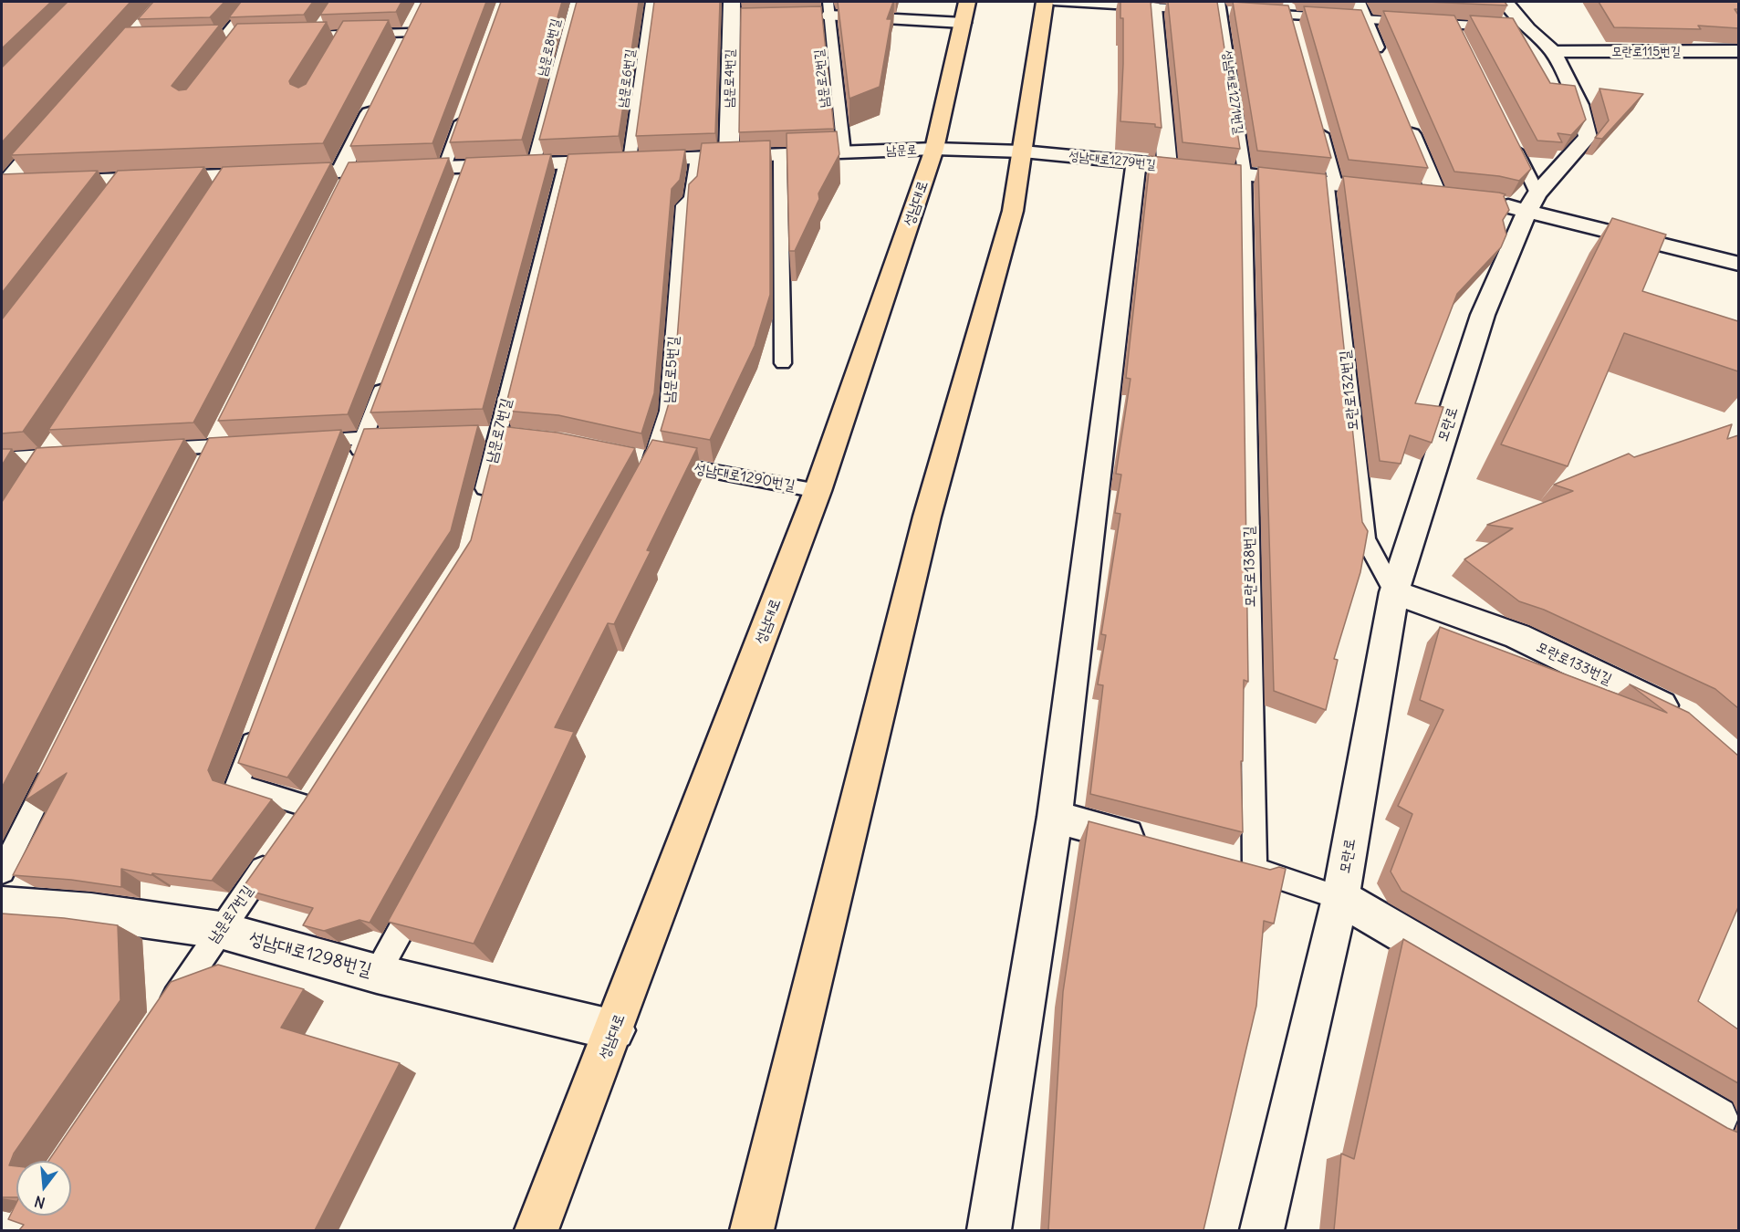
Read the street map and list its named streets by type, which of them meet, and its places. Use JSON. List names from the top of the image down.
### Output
{
  "streets": {
    "main road": ["성남대로"],
    "street": [
      "모란로115번길",
      "남문로4번길",
      "남문로",
      "성남대로1279번길",
      "모란로",
      "모란로133번길",
      "성남대로1298번길"
    ],
    "lane": [
      "남문로8번길",
      "남문로6번길",
      "남문로2번길",
      "성남대로1271번길",
      "남문로5번길",
      "모란로132번길",
      "남문로7번길",
      "성남대로1290번길",
      "모란로138번길"
    ]
  },
  "crossings": [
    ["남문로8번길", "남문로"],
    ["모란로115번길", "모란로"],
    ["남문로6번길", "남문로"],
    ["남문로4번길", "남문로"],
    ["남문로2번길", "남문로"],
    ["성남대로1271번길", "성남대로1279번길"],
    ["성남대로1271번길", "모란로138번길"],
    ["남문로", "성남대로1279번길"],
    ["남문로", "성남대로"],
    ["남문로", "남문로5번길"],
    ["남문로", "남문로7번길"],
    ["성남대로1279번길", "모란로132번길"],
    ["성남대로1279번길", "모란로138번길"],
    ["성남대로", "성남대로1290번길"],
    ["성남대로", "성남대로1298번길"],
    ["남문로5번길", "성남대로1290번길"],
    ["모란로132번길", "모란로"],
    ["모란로132번길", "모란로133번길"],
    ["모란로", "모란로138번길"],
    ["모란로", "모란로133번길"],
    ["남문로7번길", "성남대로1298번길"]
  ],
  "north": "bottom"
}
